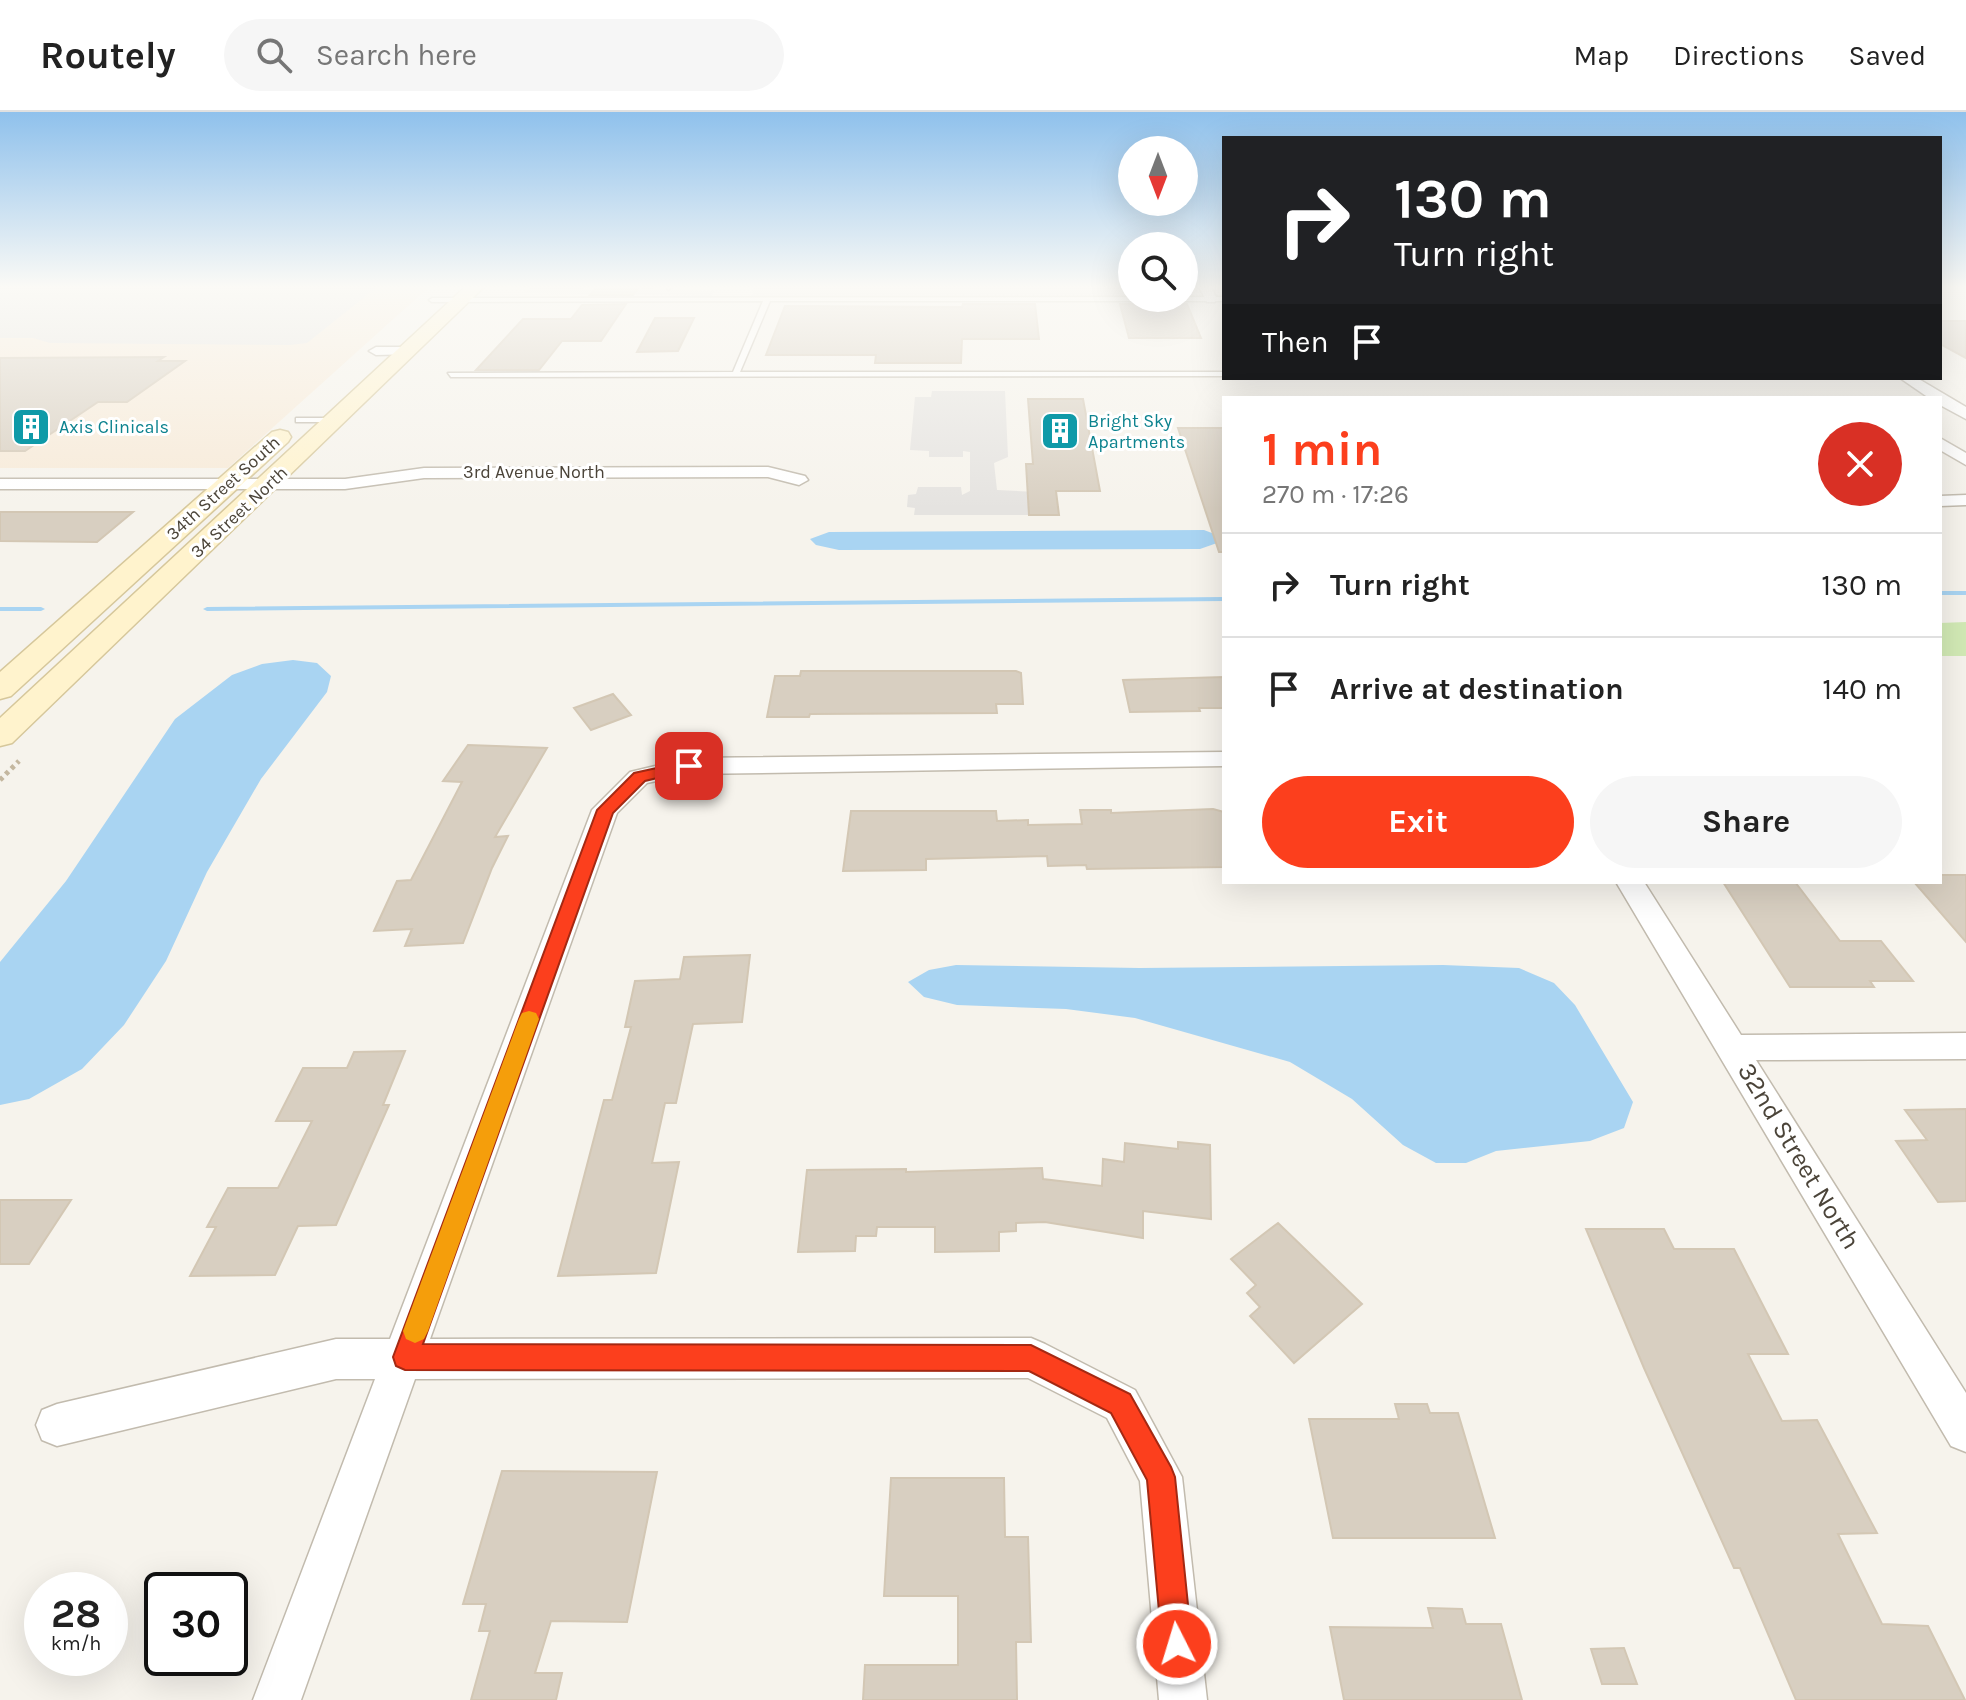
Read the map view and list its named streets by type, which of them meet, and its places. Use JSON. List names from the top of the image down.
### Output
{
  "streets": {
    "main road": ["34th Street South", "34 Street North"],
    "street": ["3rd Avenue North", "32nd Street North"]
  },
  "crossings": [
    ["3rd Avenue North", "34th Street South"],
    ["3rd Avenue North", "34 Street North"],
    ["34th Street South", "34 Street North"]
  ],
  "places": {
    "building": ["Axis Clinicals", "Bright Sky Apartments"]
  },
  "north": "bottom",
  "page": {
    "header": "Routely",
    "search": "Search here",
    "nav": ["Map", "Directions", "Saved"],
    "turn": ["130 m", "Turn right"],
    "then": "Then",
    "heading": ["1 min", "270 m · 17:26"],
    "list": [
      {
        "name": "Turn right",
        "value": "130 m"
      },
      {
        "name": "Arrive at destination",
        "value": "140 m"
      }
    ],
    "buttons": ["Exit", "Share"],
    "speed": "28 km/h",
    "limit": "30"
  }
}
